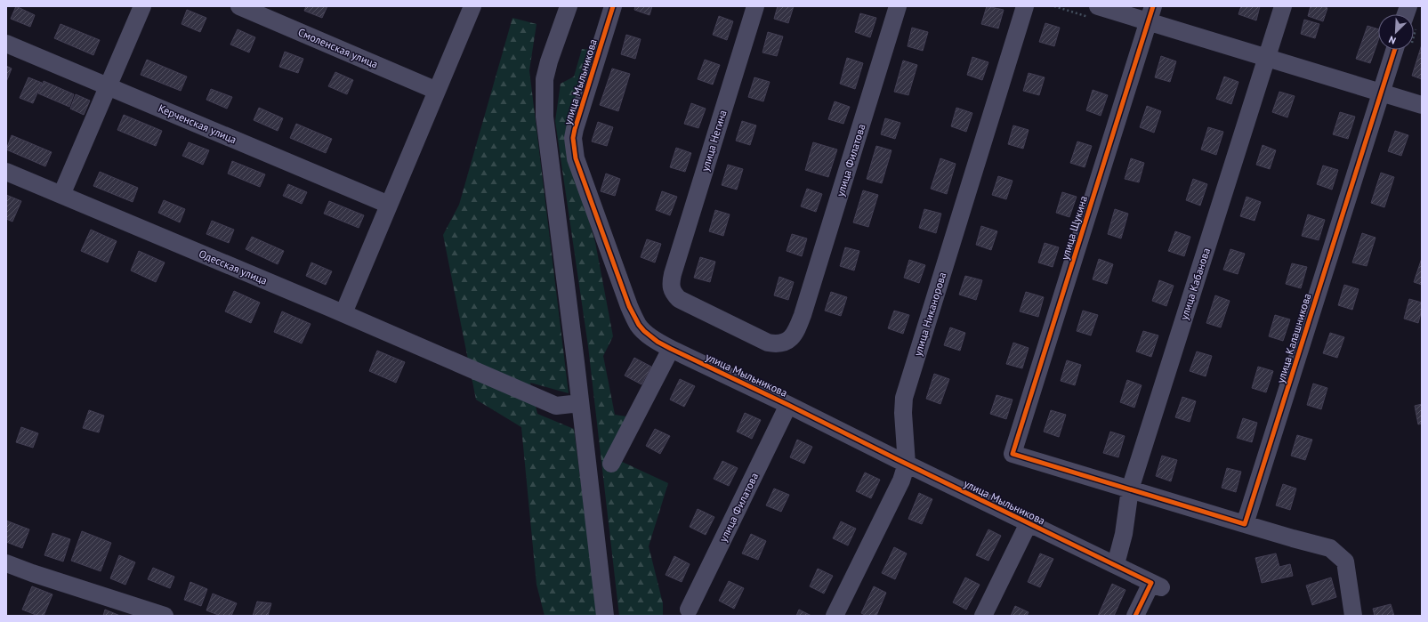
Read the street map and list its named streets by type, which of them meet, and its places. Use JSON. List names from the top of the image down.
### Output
{
  "streets": {
    "street": [
      "Смоленская улица",
      "улица Мыльникова",
      "Керченская улица",
      "улица Негина",
      "улица Филатова",
      "улица Щукина",
      "Одесская улица",
      "улица Кабанова",
      "улица Никанорова",
      "улица Калашникова"
    ]
  },
  "crossings": [
    ["улица Мыльникова", "улица Филатова"],
    ["улица Мыльникова", "улица Кабанова"],
    ["улица Мыльникова", "улица Никанорова"],
    ["улица Негина", "улица Филатова"],
    ["улица Щукина", "улица Кабанова"]
  ],
  "north": "bottom left"
}
